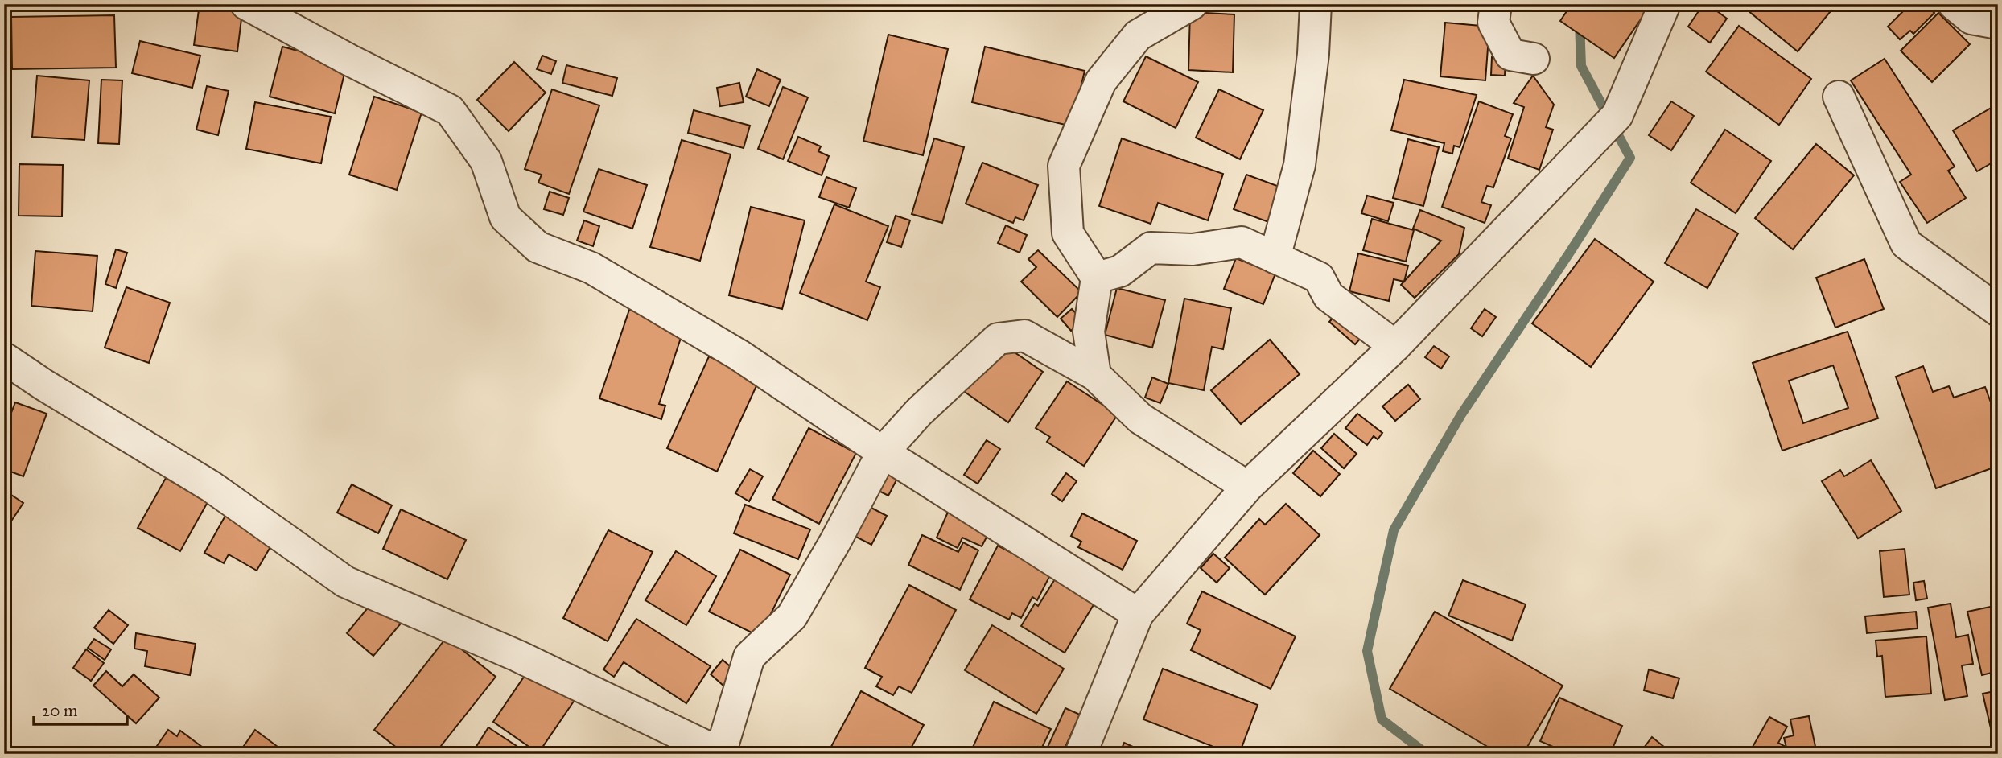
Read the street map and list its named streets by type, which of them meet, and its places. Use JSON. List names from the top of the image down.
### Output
{
  "scale_bar": "20 m"
}
